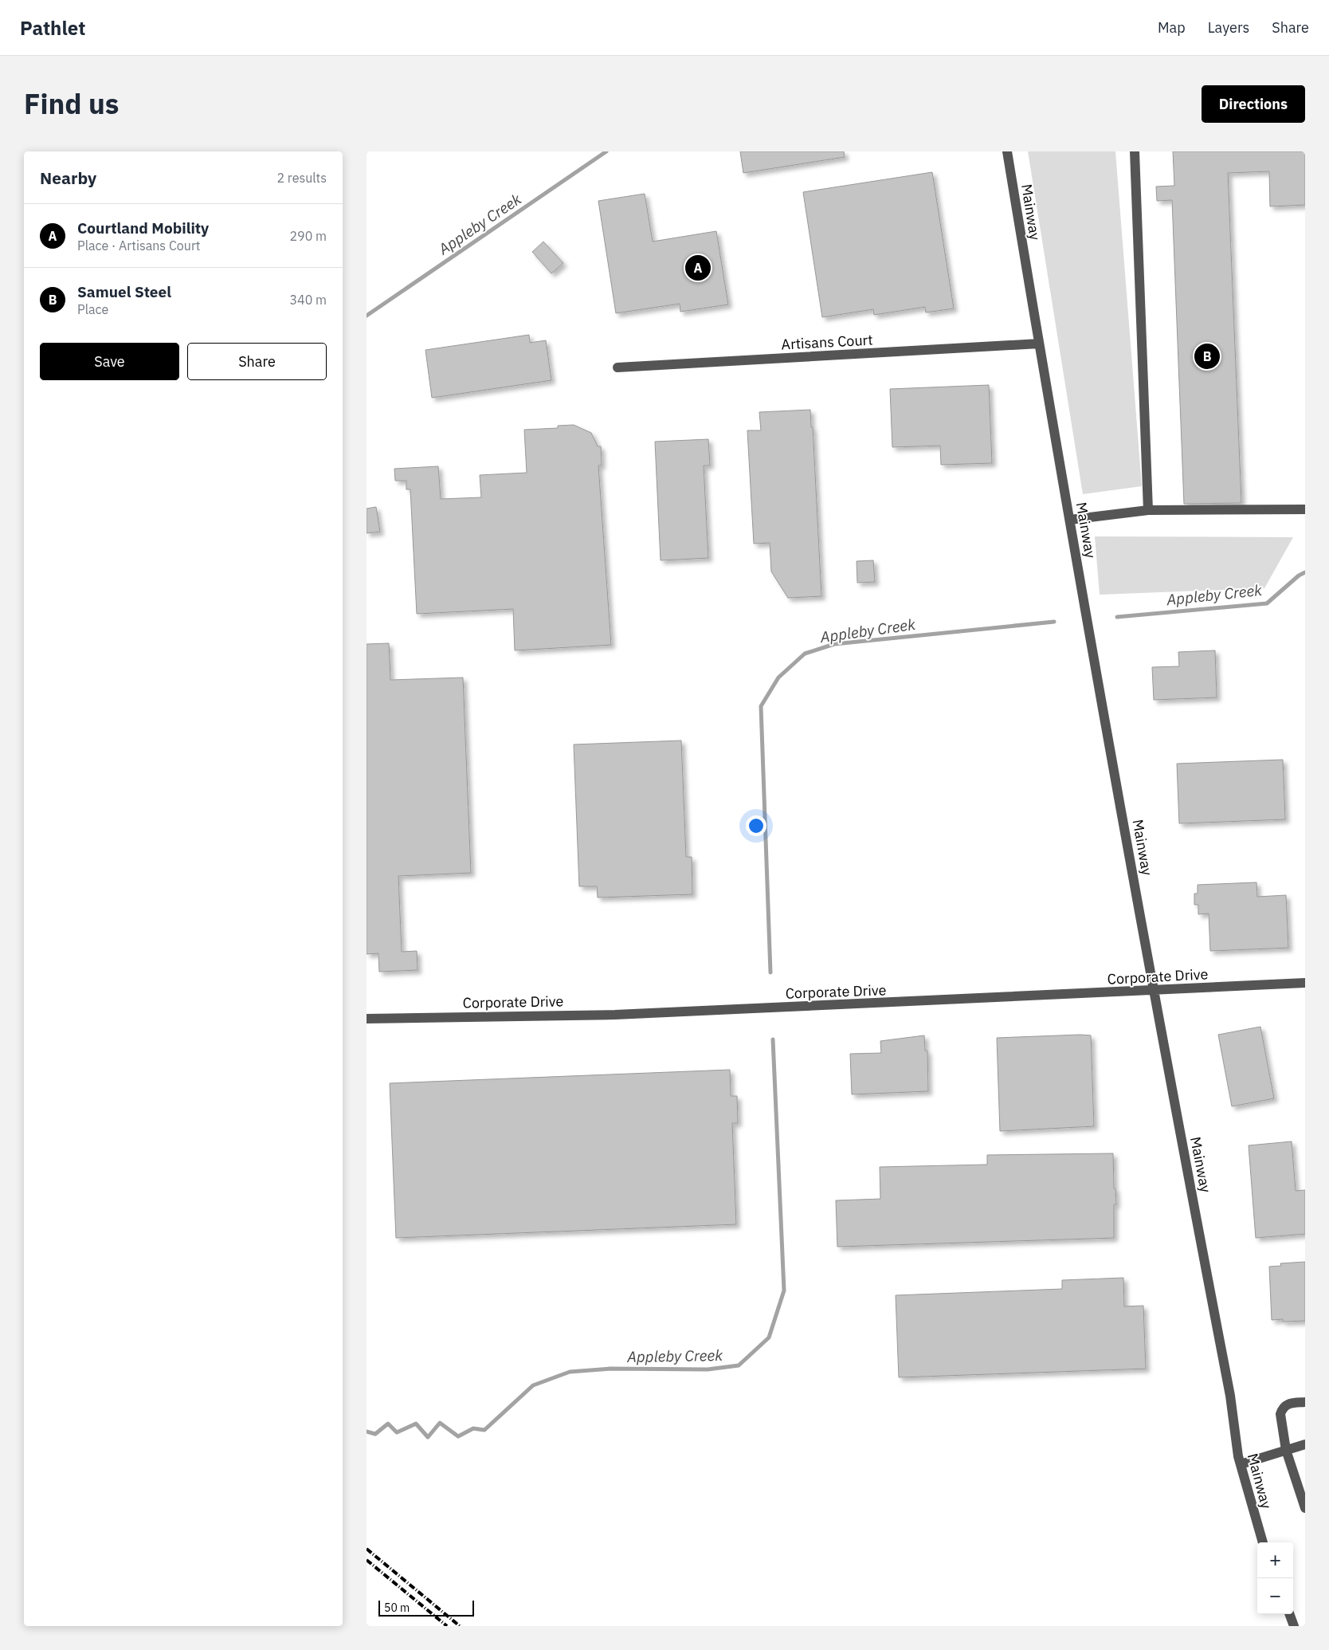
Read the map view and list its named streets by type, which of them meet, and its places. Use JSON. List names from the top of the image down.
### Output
{
  "streets": {
    "street": ["Mainway", "Artisans Court", "Corporate Drive"]
  },
  "crossings": [
    ["Mainway", "Artisans Court"],
    ["Mainway", "Corporate Drive"]
  ],
  "water": ["Appleby Creek"],
  "scale_bar": "50 m",
  "page": {
    "header": "Pathlet",
    "nav": ["Map", "Layers", "Share"],
    "title": "Find us",
    "buttons": [
      "Directions",
      ["Save", "Share"]
    ],
    "heading": ["Nearby", "2 results"],
    "list": [
      {
        "mark": "A",
        "name": "Courtland Mobility",
        "note": "Place · Artisans Court",
        "value": "290 m"
      },
      {
        "mark": "B",
        "name": "Samuel Steel",
        "note": "Place",
        "value": "340 m"
      }
    ],
    "pins": ["A", "B"],
    "map_buttons": ["+", "−"],
    "scale": "50 m"
  }
}
